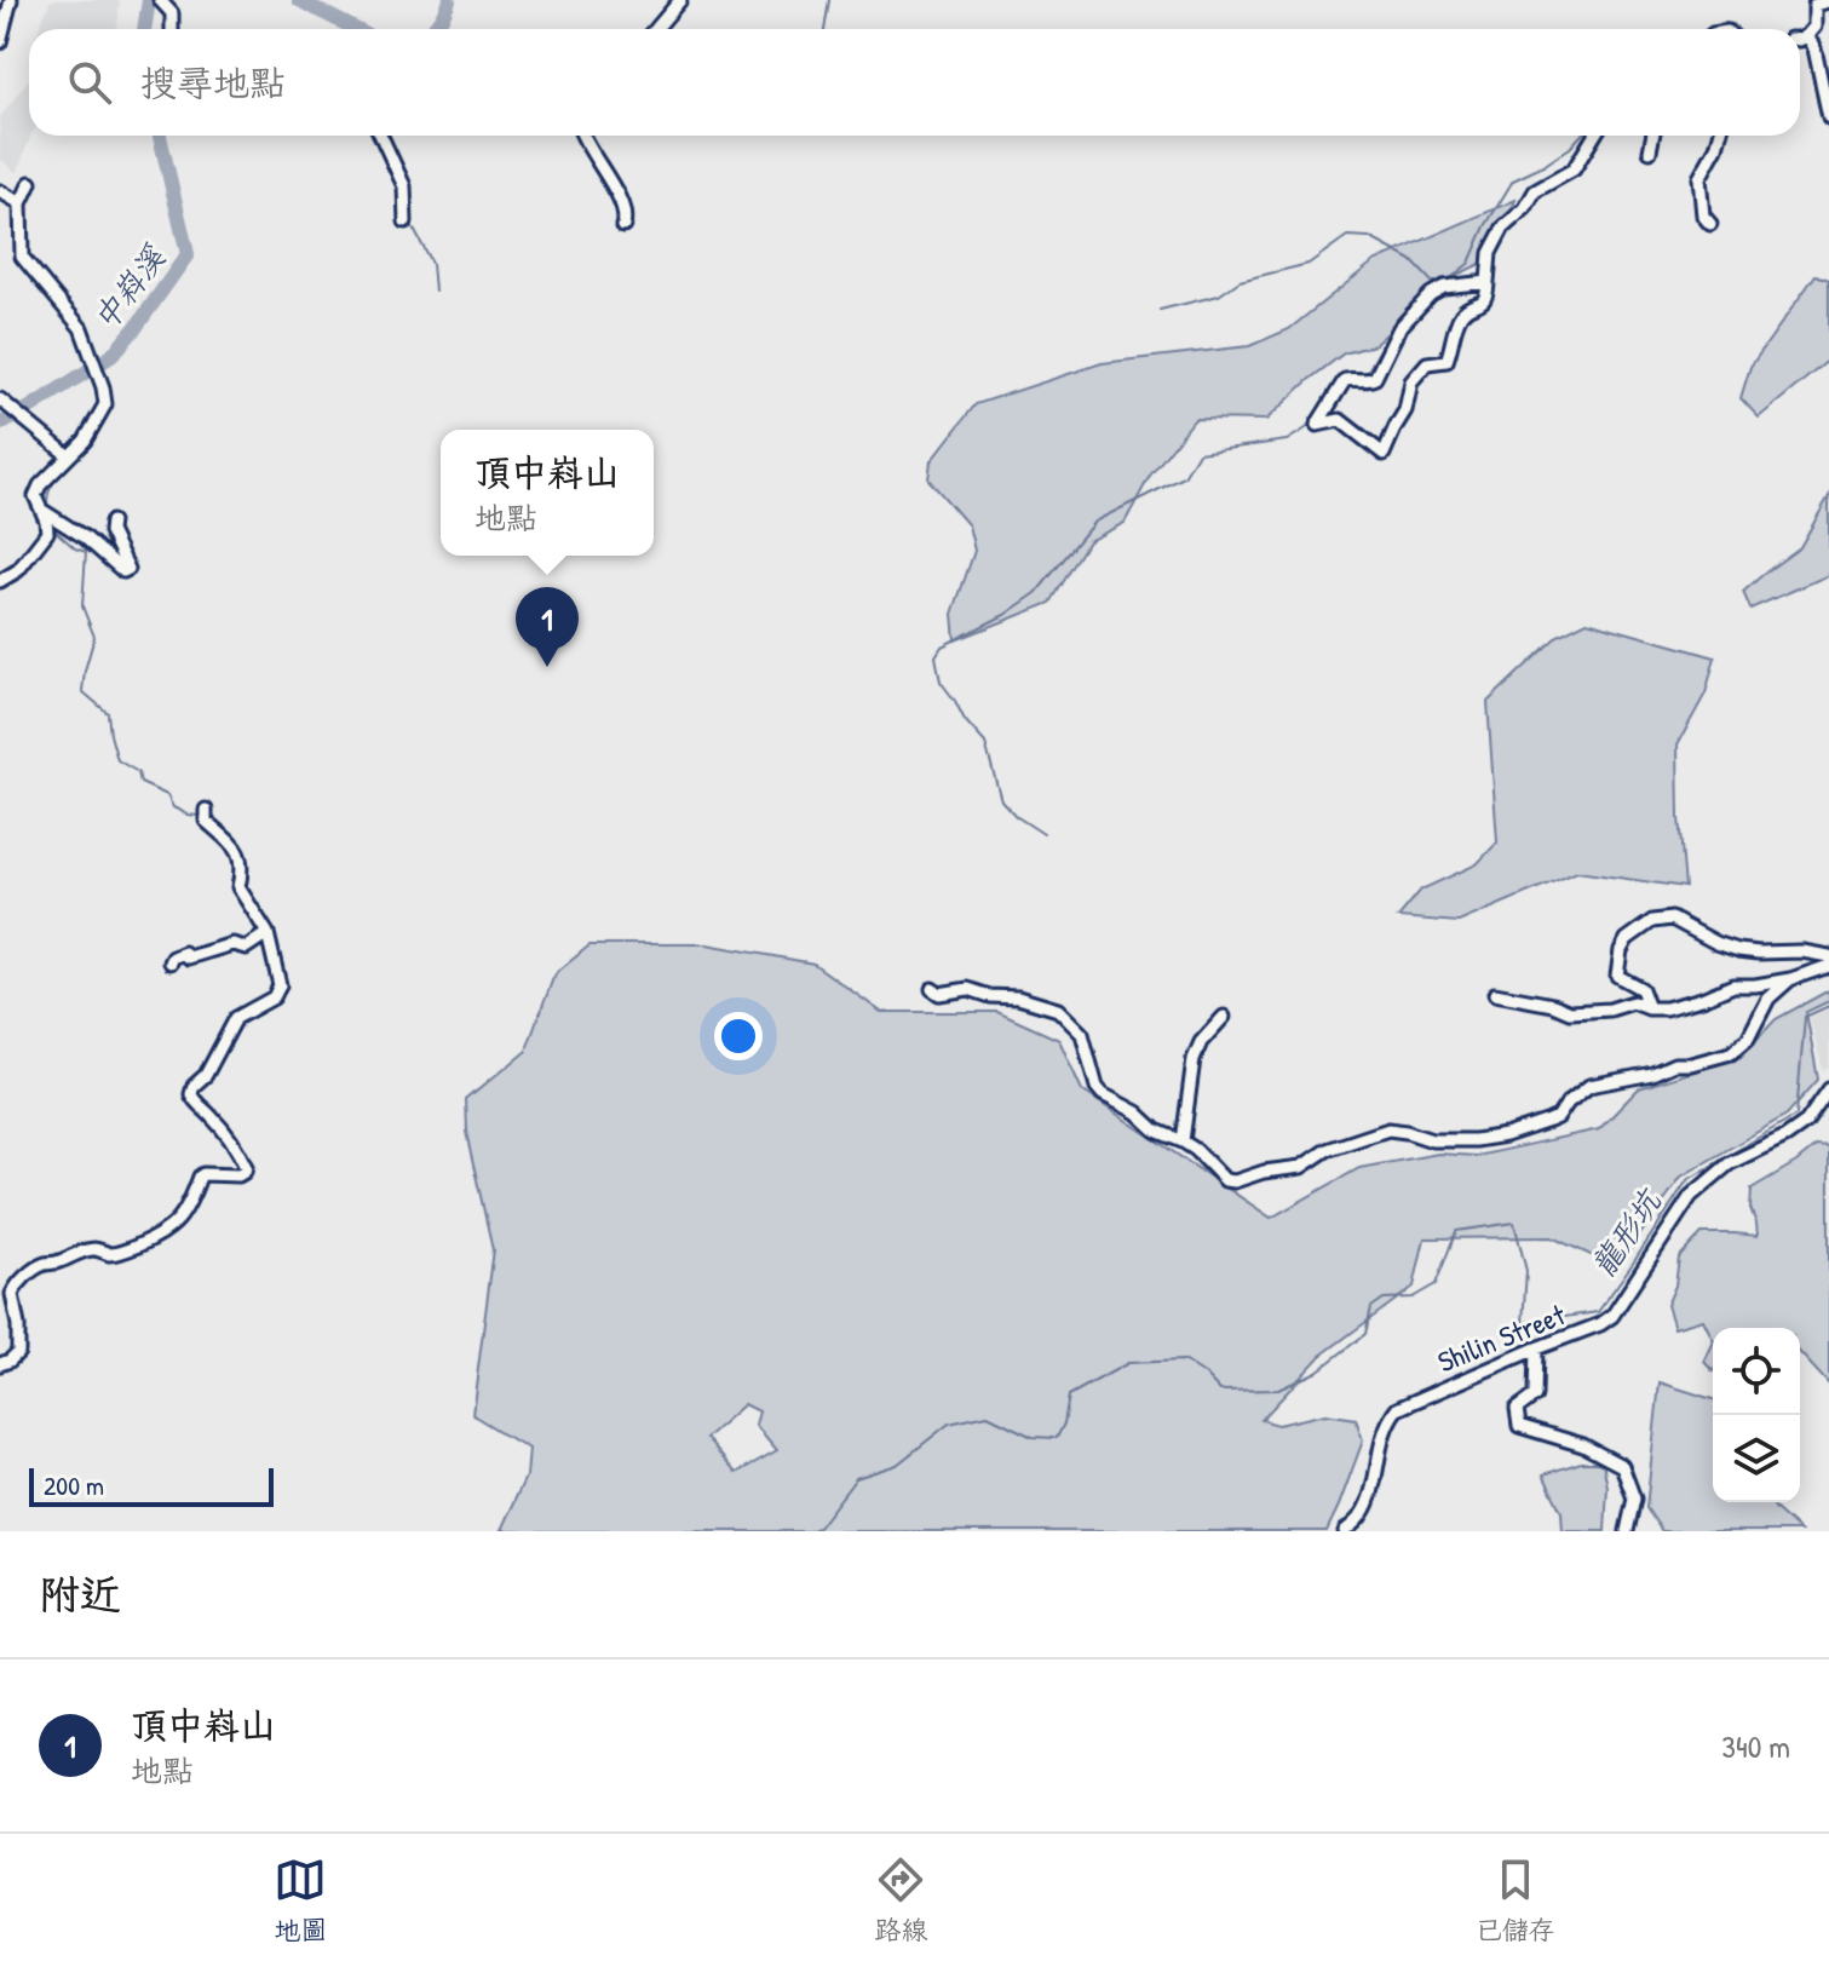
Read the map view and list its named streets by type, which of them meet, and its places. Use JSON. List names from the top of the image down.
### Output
{
  "streets": {
    "street": ["Shilin Street"]
  },
  "water": ["中嵙溪", "龍形坑"],
  "scale_bar": "200 m",
  "page": {
    "search": "搜尋地點",
    "popup": ["頂中嵙山", "地點"],
    "pins": "1",
    "scale": "200 m",
    "heading": "附近",
    "list": [
      {
        "mark": "1",
        "name": "頂中嵙山",
        "note": "地點",
        "value": "340 m"
      }
    ],
    "nav": ["地圖", "路線", "已儲存"]
  }
}
